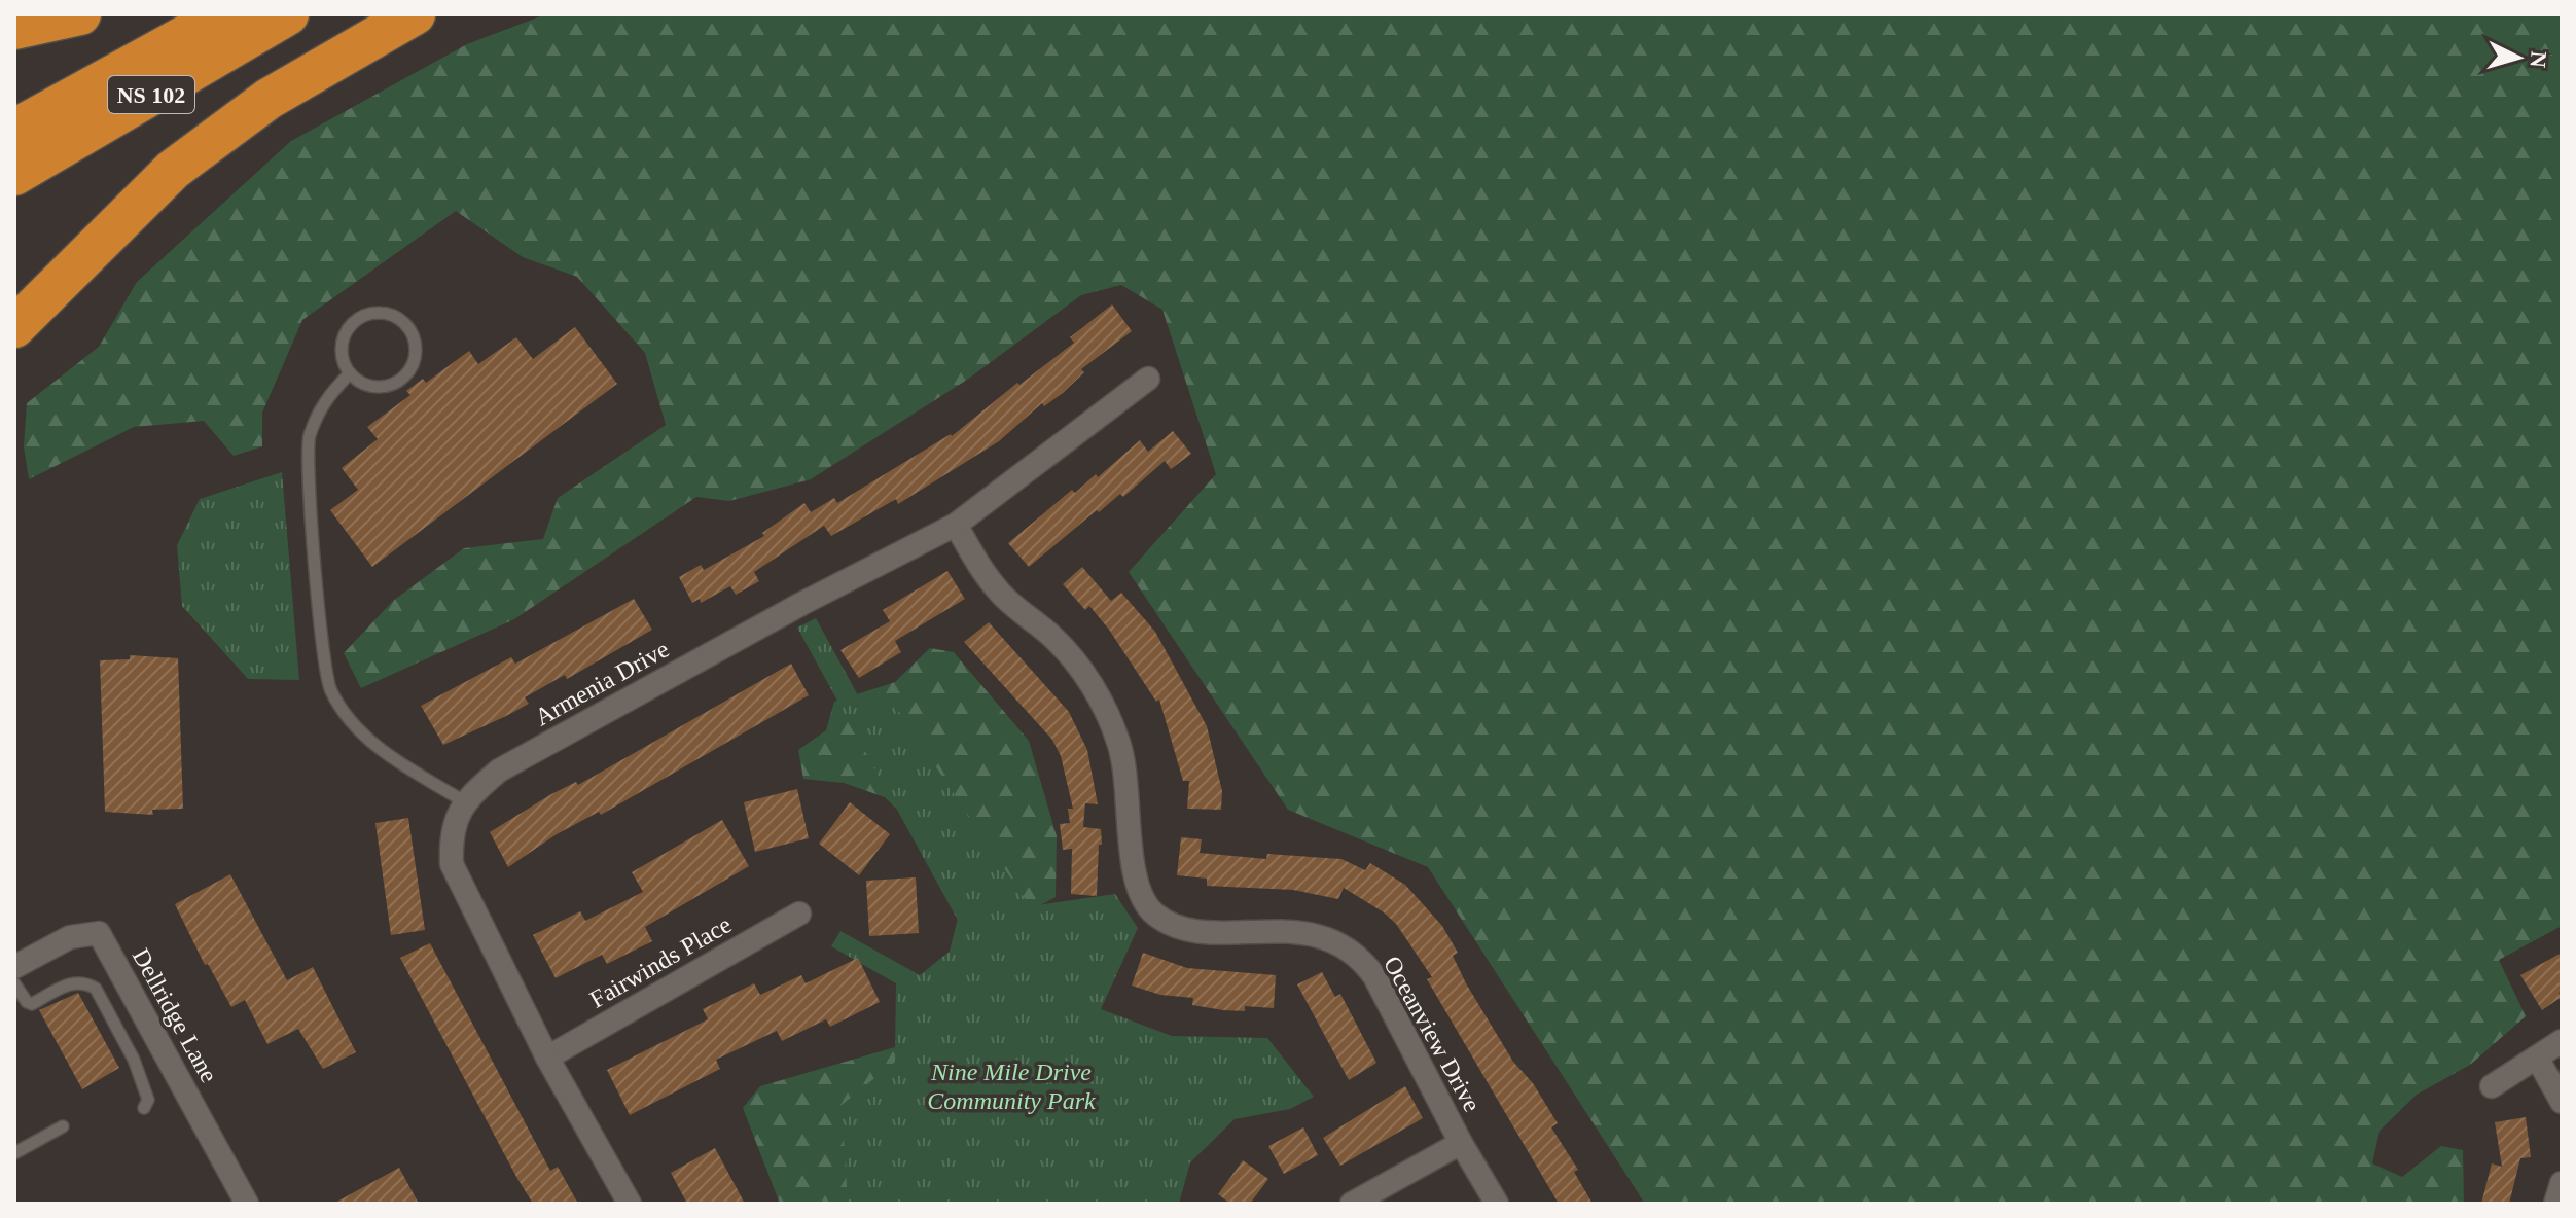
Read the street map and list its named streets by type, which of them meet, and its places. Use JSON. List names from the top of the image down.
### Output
{
  "streets": {
    "highway": ["NS 102"],
    "street": [
      "Armenia Drive",
      "Fairwinds Place",
      "Dellridge Lane",
      "Oceanview Drive"
    ]
  },
  "crossings": [
    ["Armenia Drive", "Fairwinds Place"],
    ["Armenia Drive", "Oceanview Drive"]
  ],
  "parks": ["Nine Mile Drive Community Park"],
  "north": "right"
}
